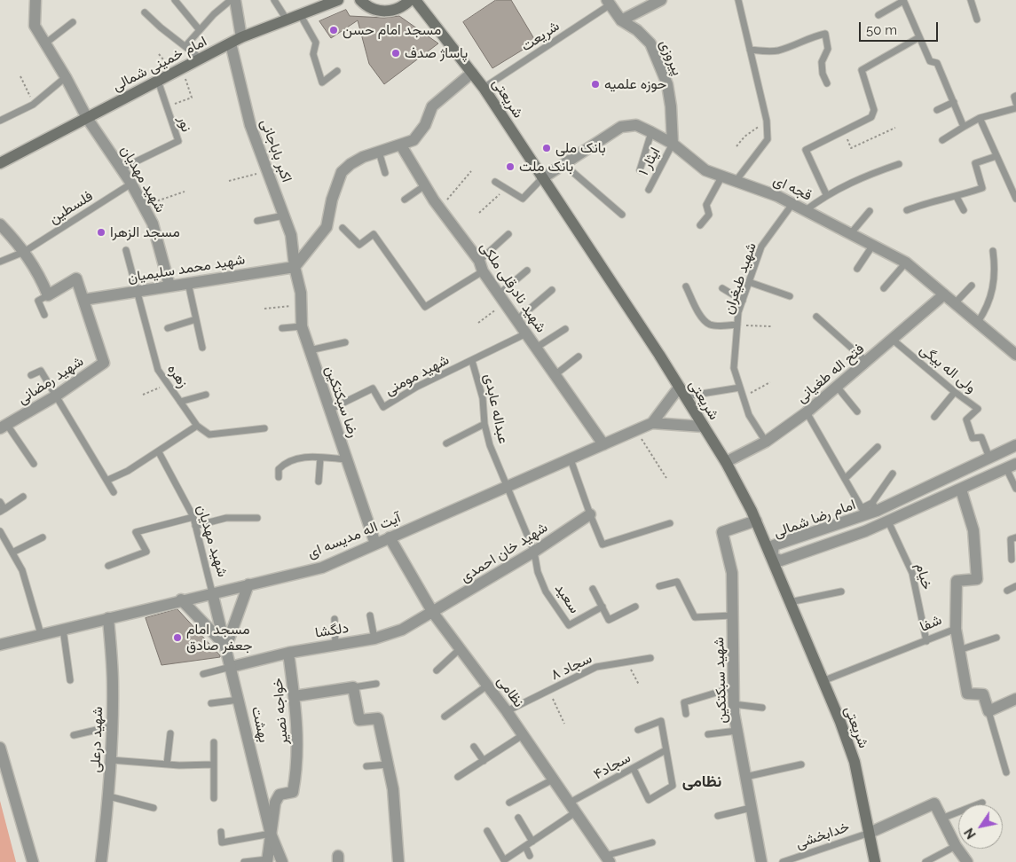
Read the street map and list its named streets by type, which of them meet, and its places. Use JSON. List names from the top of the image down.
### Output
{
  "streets": {
    "main road": ["امام خمینی شمالی", "شریعتی"],
    "street": [
      "پیروزی",
      "اکبر باباجانی",
      "شهید مهدیان",
      "قجه ای",
      "شهید محمد سلیمیان",
      "شهید نادرقلی ملکی",
      "فتح اله طغیانی",
      "شهید رمضانی",
      "رضا سبکتکین",
      "امام رضا شمالی",
      "آیت اله مدیسه ای",
      "شهید خان احمدی",
      "شفا",
      "دلگشا",
      "شهید سبکتکین",
      "نظامی",
      "خواجه نصیر",
      "بهشت",
      "شهید درعلی"
    ],
    "lane": [
      "شریعت",
      "نور",
      "ایثار ۱",
      "فلسطین",
      "شهید طیغران",
      "ولی اله بیگی",
      "شهید مومنی",
      "زهره",
      "عبداله عابدی",
      "خیام",
      "سعید",
      "سجاد ۸",
      "سجاد۴",
      "خدابخشی"
    ]
  },
  "crossings": [
    ["شریعت", "پیروزی"],
    ["شریعت", "شریعتی"],
    ["پیروزی", "ایثار ۱"],
    ["پیروزی", "قجه ای"],
    ["امام خمینی شمالی", "نور"],
    ["امام خمینی شمالی", "اکبر باباجانی"],
    ["امام خمینی شمالی", "شهید مهدیان"],
    ["شریعتی", "قجه ای"],
    ["شریعتی", "فتح اله طغیانی"],
    ["شریعتی", "امام رضا شمالی"],
    ["شریعتی", "شفا"],
    ["شریعتی", "شهید سبکتکین"],
    ["شریعتی", "خدابخشی"],
    ["نور", "شهید مهدیان"],
    ["اکبر باباجانی", "شهید محمد سلیمیان"],
    ["اکبر باباجانی", "رضا سبکتکین"],
    ["ایثار ۱", "قجه ای"],
    ["شهید مهدیان", "فلسطین"],
    ["شهید مهدیان", "شهید محمد سلیمیان"],
    ["شهید مهدیان", "آیت اله مدیسه ای"],
    ["شهید مهدیان", "بهشت"],
    ["قجه ای", "شهید طیغران"],
    ["قجه ای", "فتح اله طغیانی"],
    ["شهید محمد سلیمیان", "زهره"],
    ["شهید محمد سلیمیان", "شهید رمضانی"],
    ["شهید محمد سلیمیان", "رضا سبکتکین"],
    ["شهید طیغران", "فتح اله طغیانی"],
    ["شهید نادرقلی ملکی", "شهید مومنی"],
    ["شهید نادرقلی ملکی", "آیت اله مدیسه ای"],
    ["ولی اله بیگی", "فتح اله طغیانی"],
    ["ولی اله بیگی", "امام رضا شمالی"],
    ["شهید مومنی", "رضا سبکتکین"],
    ["شهید مومنی", "عبداله عابدی"],
    ["رضا سبکتکین", "آیت اله مدیسه ای"],
    ["عبداله عابدی", "آیت اله مدیسه ای"],
    ["عبداله عابدی", "شهید خان احمدی"],
    ["عبداله عابدی", "سعید"],
    ["امام رضا شمالی", "خیام"],
    ["آیت اله مدیسه ای", "نظامی"],
    ["آیت اله مدیسه ای", "بهشت"],
    ["آیت اله مدیسه ای", "شهید درعلی"],
    ["شهید خان احمدی", "سعید"],
    ["شهید خان احمدی", "دلگشا"],
    ["شهید خان احمدی", "نظامی"],
    ["خیام", "شفا"],
    ["دلگشا", "نظامی"],
    ["دلگشا", "خواجه نصیر"],
    ["دلگشا", "بهشت"],
    ["سجاد ۸", "نظامی"],
    ["نظامی", "سجاد۴"],
    ["خواجه نصیر", "بهشت"]
  ],
  "districts": ["نظامی"],
  "places": [
    "مسجد امام حسن",
    "پاساژ صدف",
    "حوزه علمیه",
    "بانک ملی",
    "بانک ملت",
    "مسجد الزهرا",
    "مسجد امام جعفر صادق"
  ],
  "scale_bar": "50 m",
  "north": "bottom left"
}
